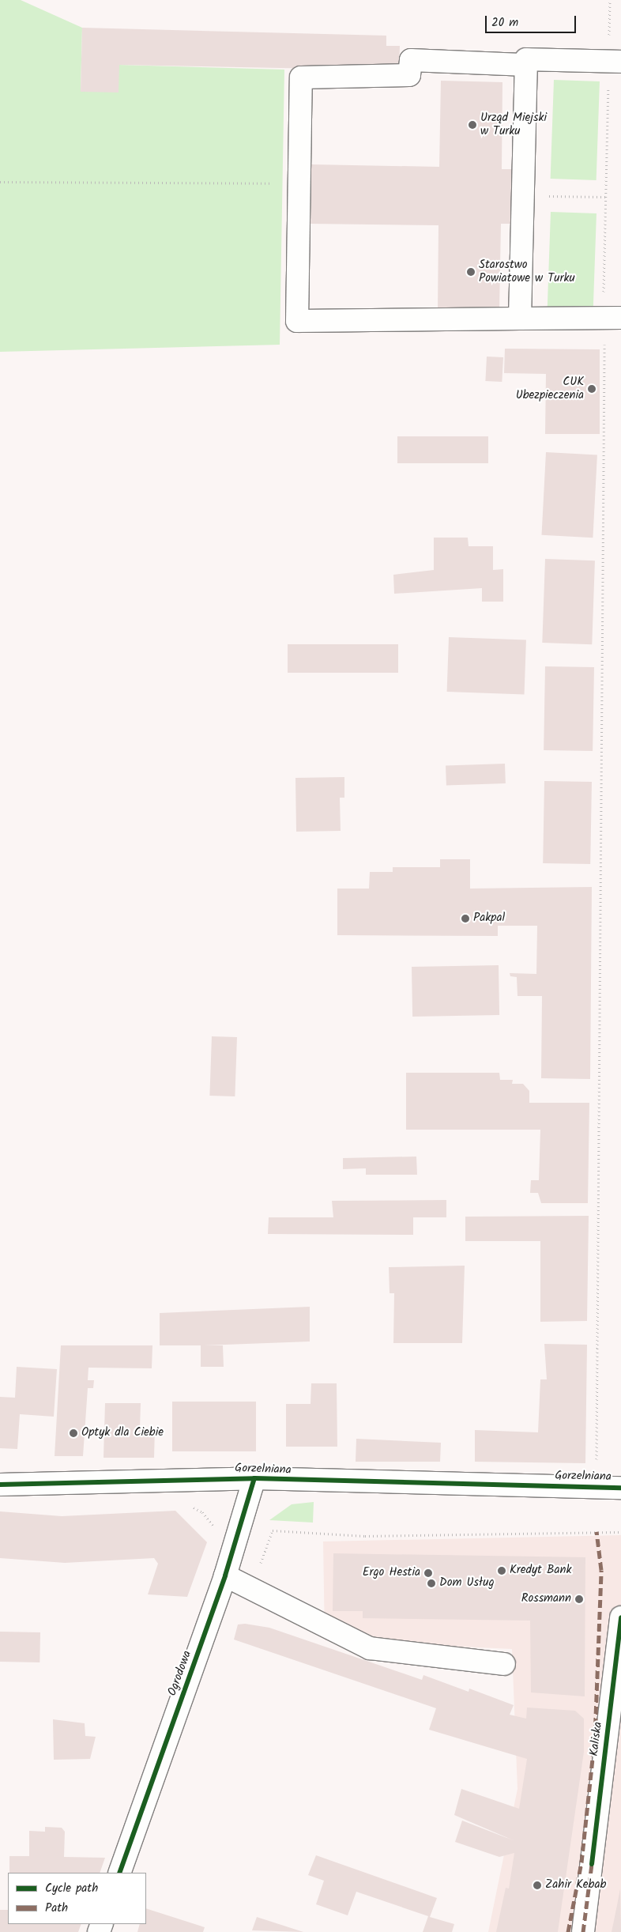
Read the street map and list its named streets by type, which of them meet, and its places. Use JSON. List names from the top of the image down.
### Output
{
  "streets": {
    "street": ["Gorzelniana", "Ogrodowa", "Kaliska"]
  },
  "crossings": [
    ["Gorzelniana", "Ogrodowa"]
  ],
  "places": [
    "Urząd Miejski w Turku",
    "Starostwo Powiatowe w Turku",
    "CUK Ubezpieczenia",
    "Pakpal",
    "Optyk dla Ciebie",
    "Kredyt Bank",
    "Ergo Hestia",
    "Dom Usług",
    "Rossmann",
    "Zahir Kebab"
  ],
  "legend": ["Cycle path", "Path"],
  "scale_bar": "20 m"
}
